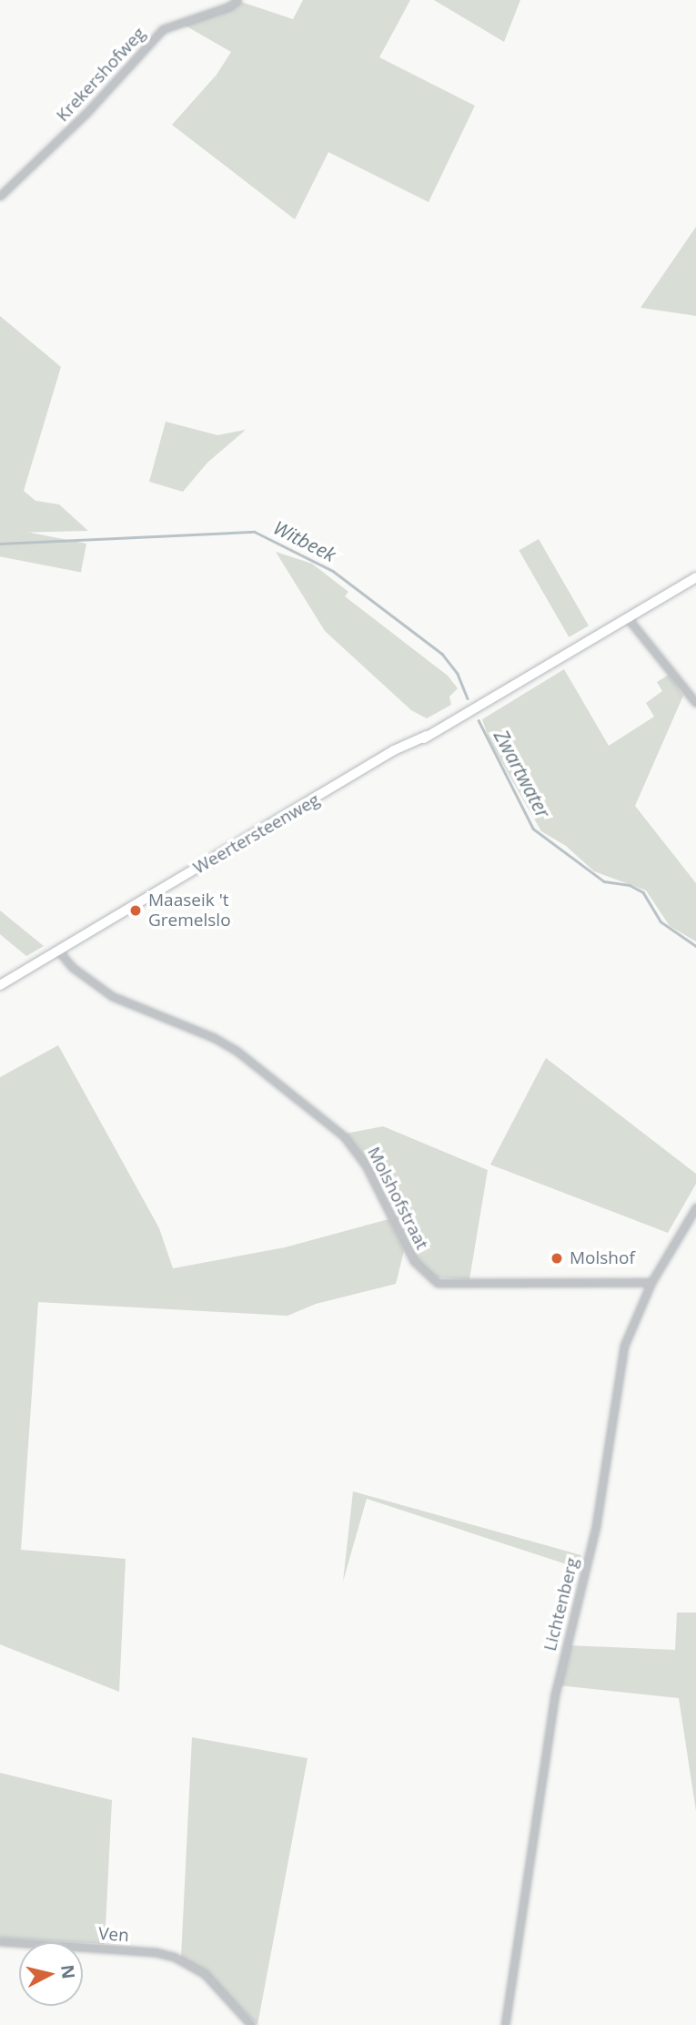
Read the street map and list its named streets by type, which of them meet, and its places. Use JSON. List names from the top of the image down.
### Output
{
  "streets": {
    "main road": ["Weertersteenweg"],
    "street": [
      "Krekershofweg",
      "Molshofstraat",
      "Lichtenberg",
      "Ven"
    ]
  },
  "crossings": [
    ["Weertersteenweg", "Molshofstraat"],
    ["Molshofstraat", "Lichtenberg"]
  ],
  "water": ["Witbeek", "Zwartwater"],
  "places": ["Maaseik 't Gremelslo", "Molshof"],
  "north": "right"
}
